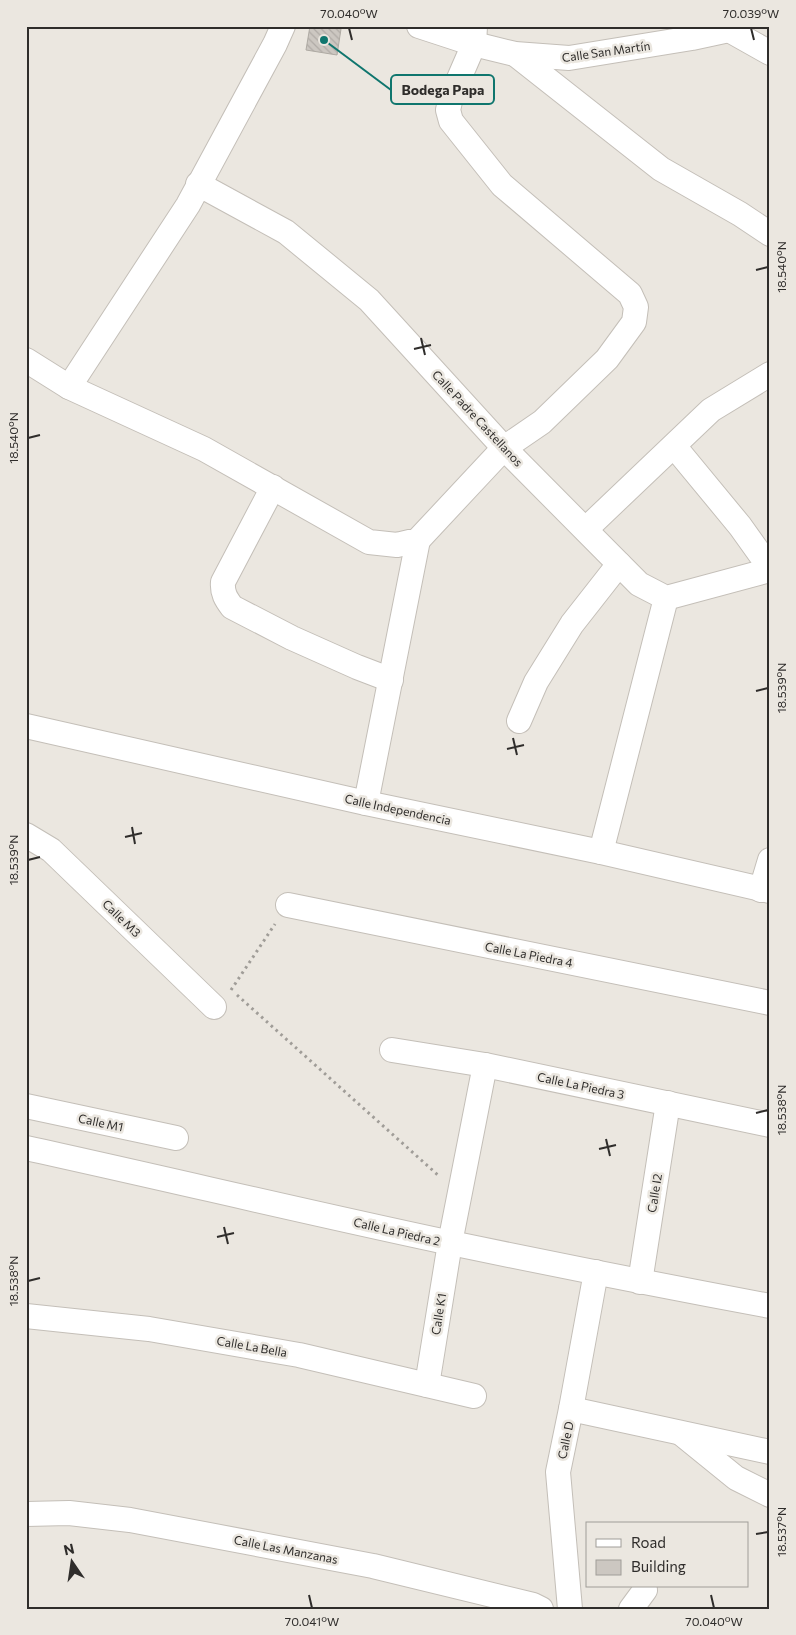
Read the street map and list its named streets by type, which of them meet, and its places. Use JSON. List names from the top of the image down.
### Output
{
  "streets": {
    "street": [
      "Calle San Martín",
      "Calle Padre Castellanos",
      "Calle Independencia",
      "Calle M3",
      "Calle La Piedra 4",
      "Calle La Piedra 3",
      "Calle M1",
      "Calle I2",
      "Calle La Piedra 2",
      "Calle K1",
      "Calle La Bella",
      "Calle D",
      "Calle Las Manzanas"
    ]
  },
  "crossings": [
    ["Calle La Piedra 3", "Calle I2"],
    ["Calle La Piedra 3", "Calle K1"],
    ["Calle I2", "Calle La Piedra 2"],
    ["Calle La Piedra 2", "Calle K1"],
    ["Calle La Piedra 2", "Calle D"],
    ["Calle K1", "Calle La Bella"]
  ],
  "places": ["Bodega Papa"],
  "legend": ["Road", "Building"],
  "north": "top",
  "coordinates": [
    "70.040°W",
    "70.039°W",
    "18.540°N",
    "18.539°N",
    "18.538°N",
    "18.537°N",
    "70.041°W"
  ]
}
